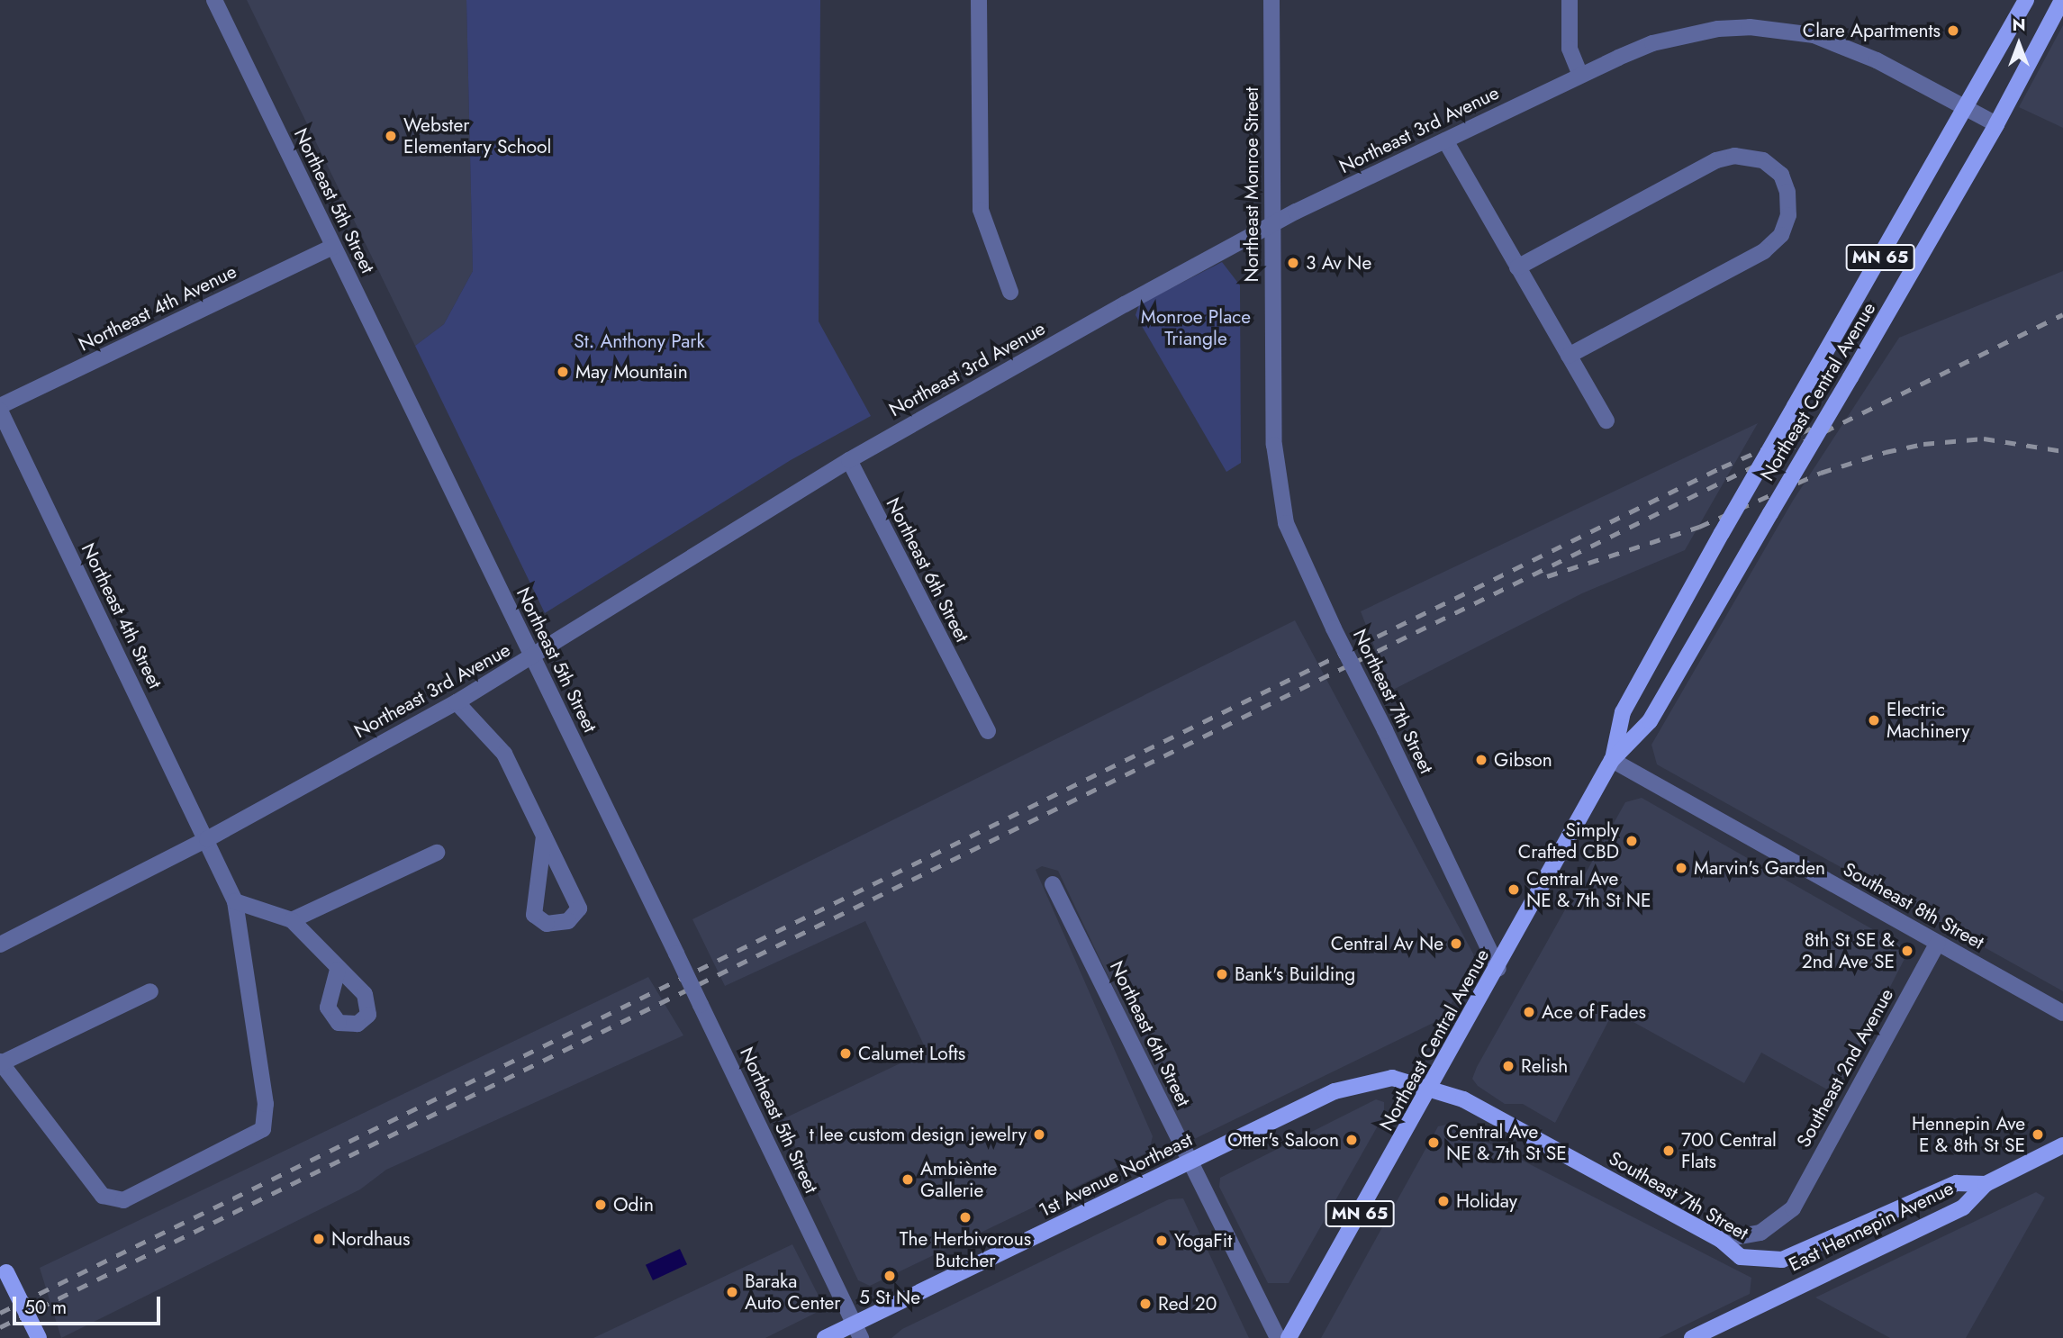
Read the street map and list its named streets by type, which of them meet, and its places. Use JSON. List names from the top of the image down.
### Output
{
  "streets": {
    "main road": [
      "MN 65",
      "Northeast Central Avenue",
      "1st Avenue Northeast",
      "Southeast 7th Street",
      "East Hennepin Avenue"
    ],
    "street": [
      "Northeast 3rd Avenue",
      "Northeast Monroe Street",
      "Northeast 5th Street",
      "Northeast 4th Avenue",
      "Northeast 6th Street",
      "Northeast 4th Street",
      "Northeast 7th Street",
      "Southeast 8th Street",
      "Southeast 2nd Avenue"
    ]
  },
  "crossings": [
    ["Northeast 3rd Avenue", "Northeast Monroe Street"],
    ["Northeast 3rd Avenue", "Northeast 5th Street"],
    ["Northeast 3rd Avenue", "Northeast Central Avenue"],
    ["Northeast 3rd Avenue", "Northeast 6th Street"],
    ["Northeast 3rd Avenue", "Northeast 4th Street"],
    ["Northeast Monroe Street", "Northeast 7th Street"],
    ["Northeast 5th Street", "Northeast 4th Avenue"],
    ["Northeast 5th Street", "1st Avenue Northeast"],
    ["Northeast 4th Avenue", "Northeast 4th Street"],
    ["Northeast Central Avenue", "Northeast 7th Street"],
    ["Northeast Central Avenue", "Southeast 8th Street"],
    ["Northeast Central Avenue", "1st Avenue Northeast"],
    ["Northeast Central Avenue", "Southeast 7th Street"],
    ["Northeast 6th Street", "1st Avenue Northeast"],
    ["Southeast 8th Street", "Southeast 2nd Avenue"],
    ["Southeast 2nd Avenue", "Southeast 7th Street"],
    ["1st Avenue Northeast", "Southeast 7th Street"],
    ["Southeast 7th Street", "East Hennepin Avenue"]
  ],
  "parks": ["Monroe Place Triangle", "St. Anthony Park"],
  "places": [
    "Clare Apartments",
    "Webster Elementary School",
    "3 Av Ne",
    "May Mountain",
    "Electric Machinery",
    "Gibson",
    "Simply Crafted CBD",
    "Marvin's Garden",
    "Central Ave NE & 7th St NE",
    "Central Av Ne",
    "8th St SE & 2nd Ave SE",
    "Bank's Building",
    "Ace of Fades",
    "Calumet Lofts",
    "Relish",
    "t lee custom design jewelry",
    "Hennepin Ave E & 8th St SE",
    "Otter's Saloon",
    "Central Ave NE & 7th St SE",
    "700 Central Flats",
    "Ambiènte Gallerie",
    "Holiday",
    "Odin",
    "The Herbivorous Butcher",
    "Nordhaus",
    "YogaFit",
    "5 St Ne",
    "Baraka Auto Center",
    "Red 20"
  ],
  "scale_bar": "50 m",
  "north": "top"
}
